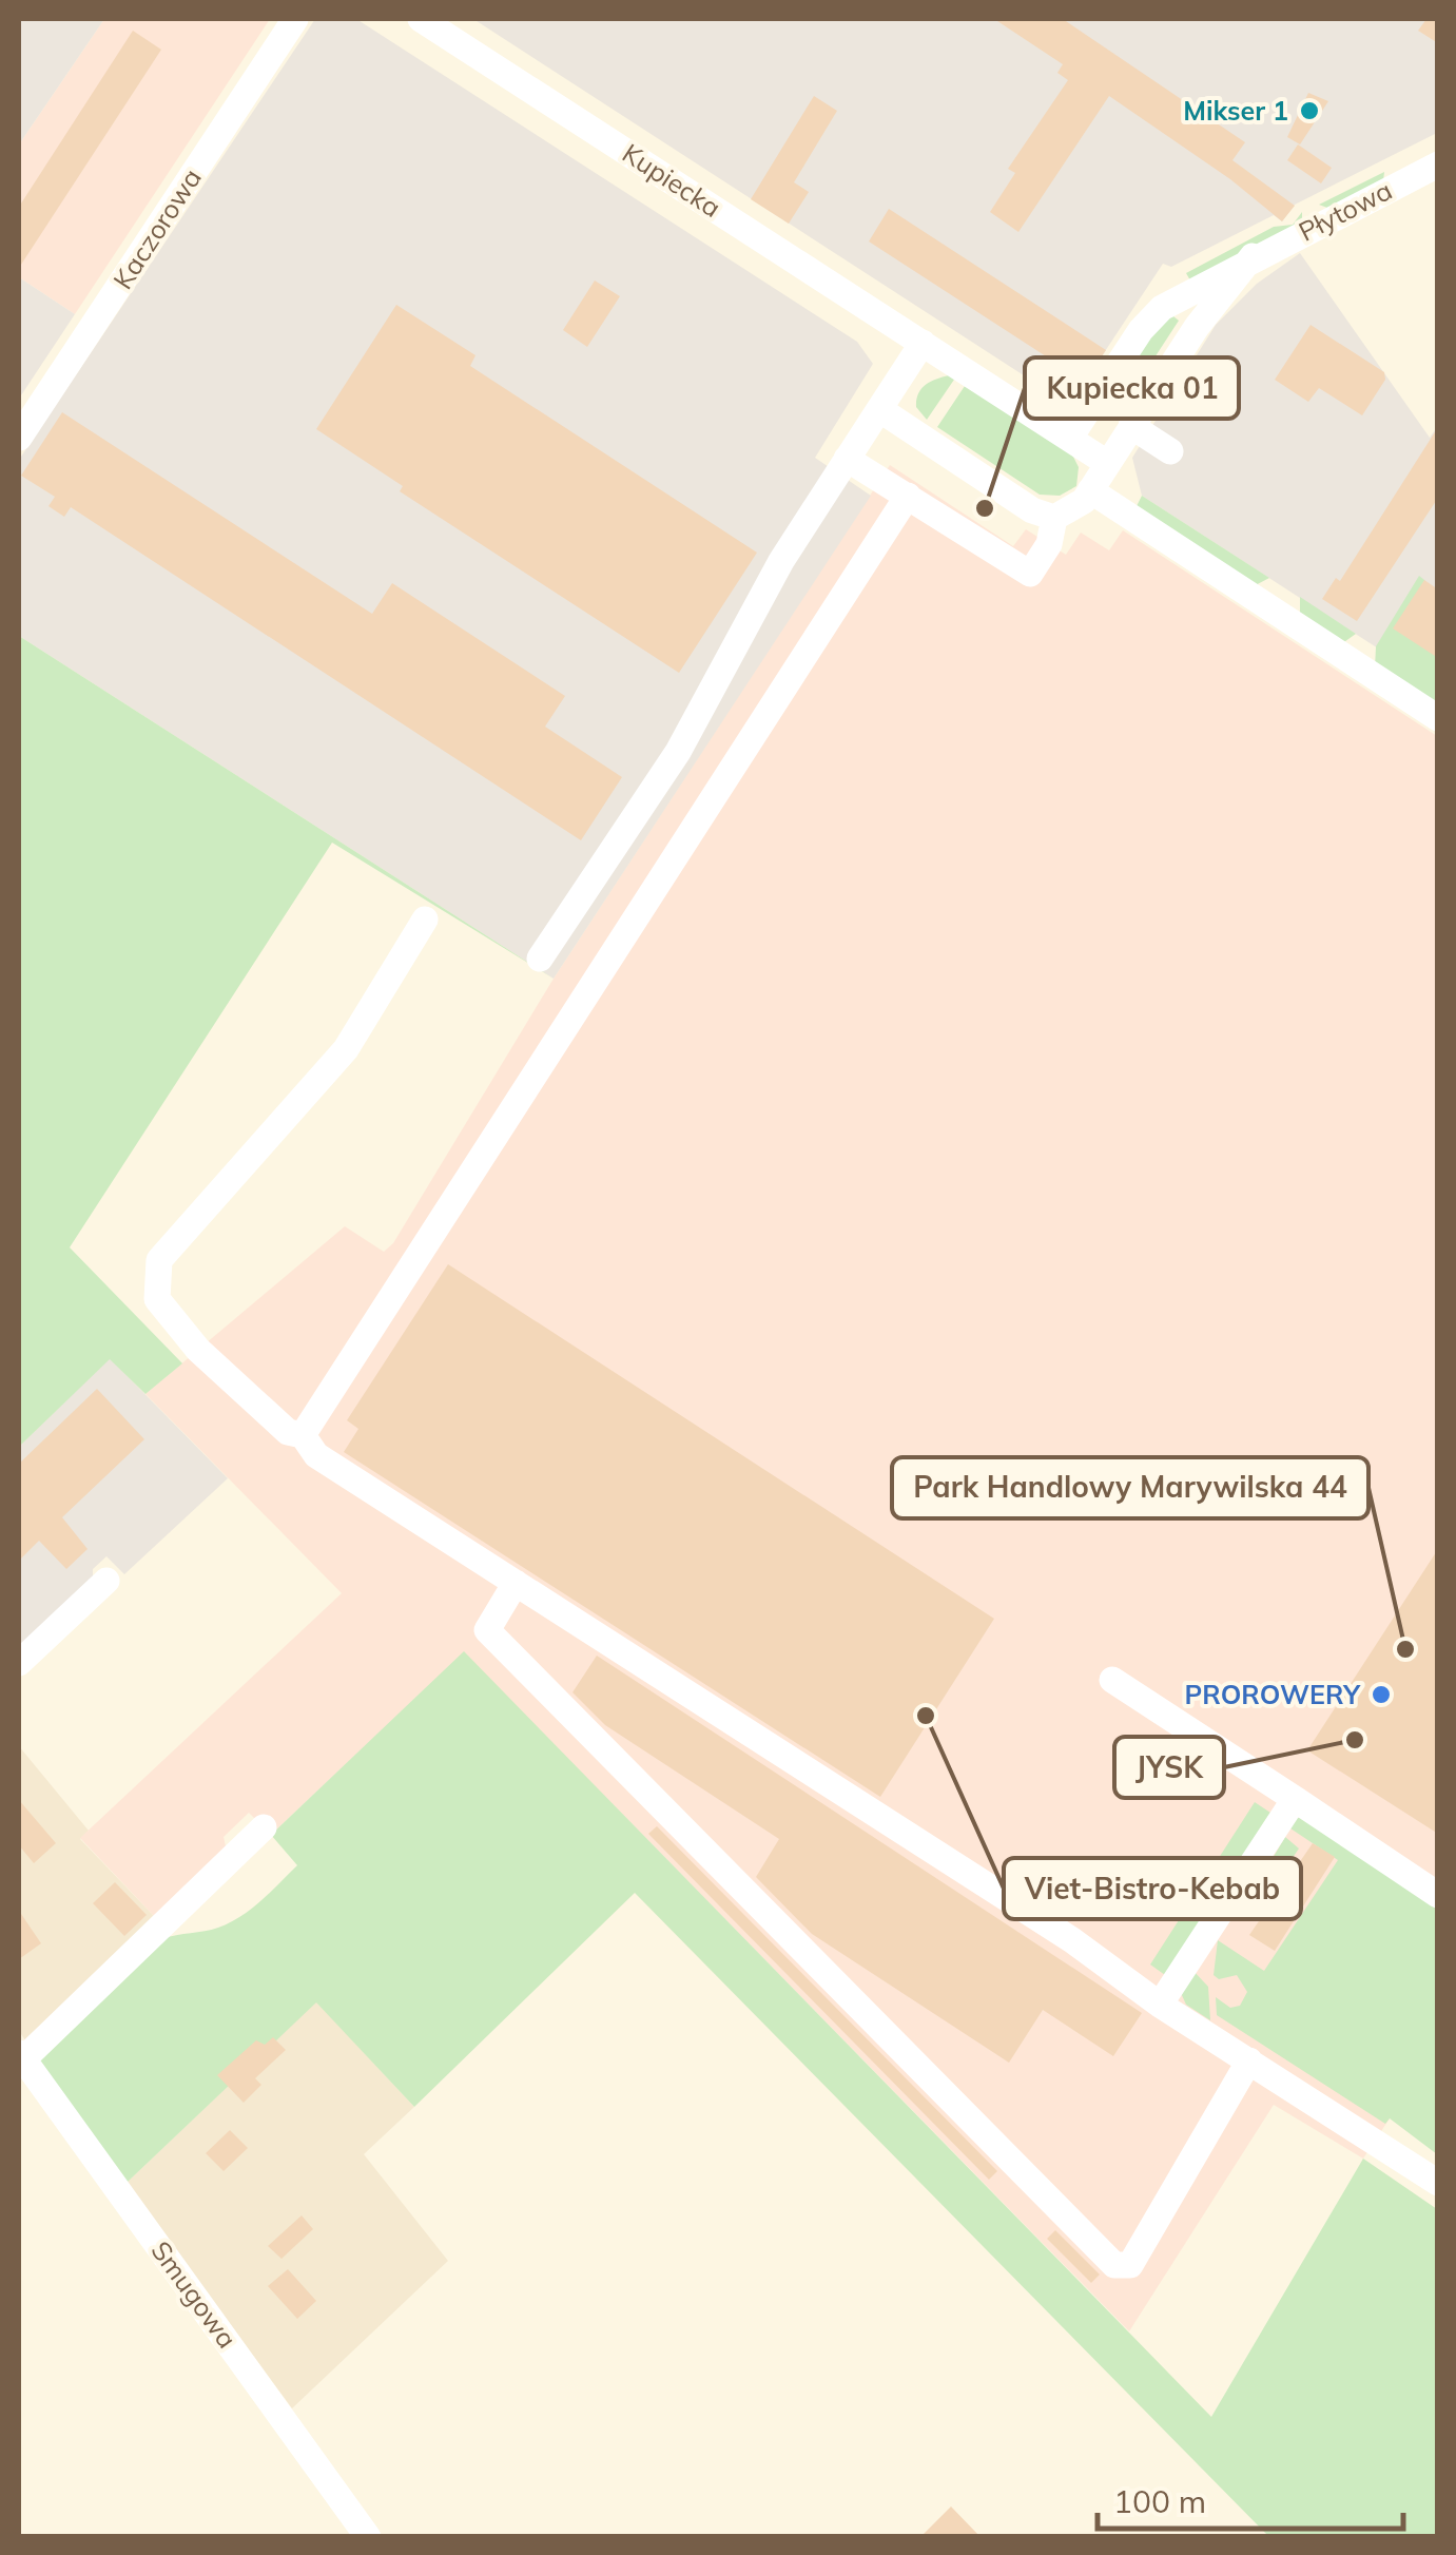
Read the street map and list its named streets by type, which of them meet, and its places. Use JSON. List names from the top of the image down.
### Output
{
  "streets": {
    "street": [
      "Kupiecka",
      "Płytowa",
      "Kaczorowa",
      "Smugowa"
    ]
  },
  "crossings": [
    ["Kupiecka", "Płytowa"]
  ],
  "places": [
    "Mikser 1",
    "Kupiecka 01",
    "Park Handlowy Marywilska 44",
    "PROROWERY",
    "Viet-Bistro-Kebab",
    "JYSK"
  ],
  "scale_bar": "100 m"
}
